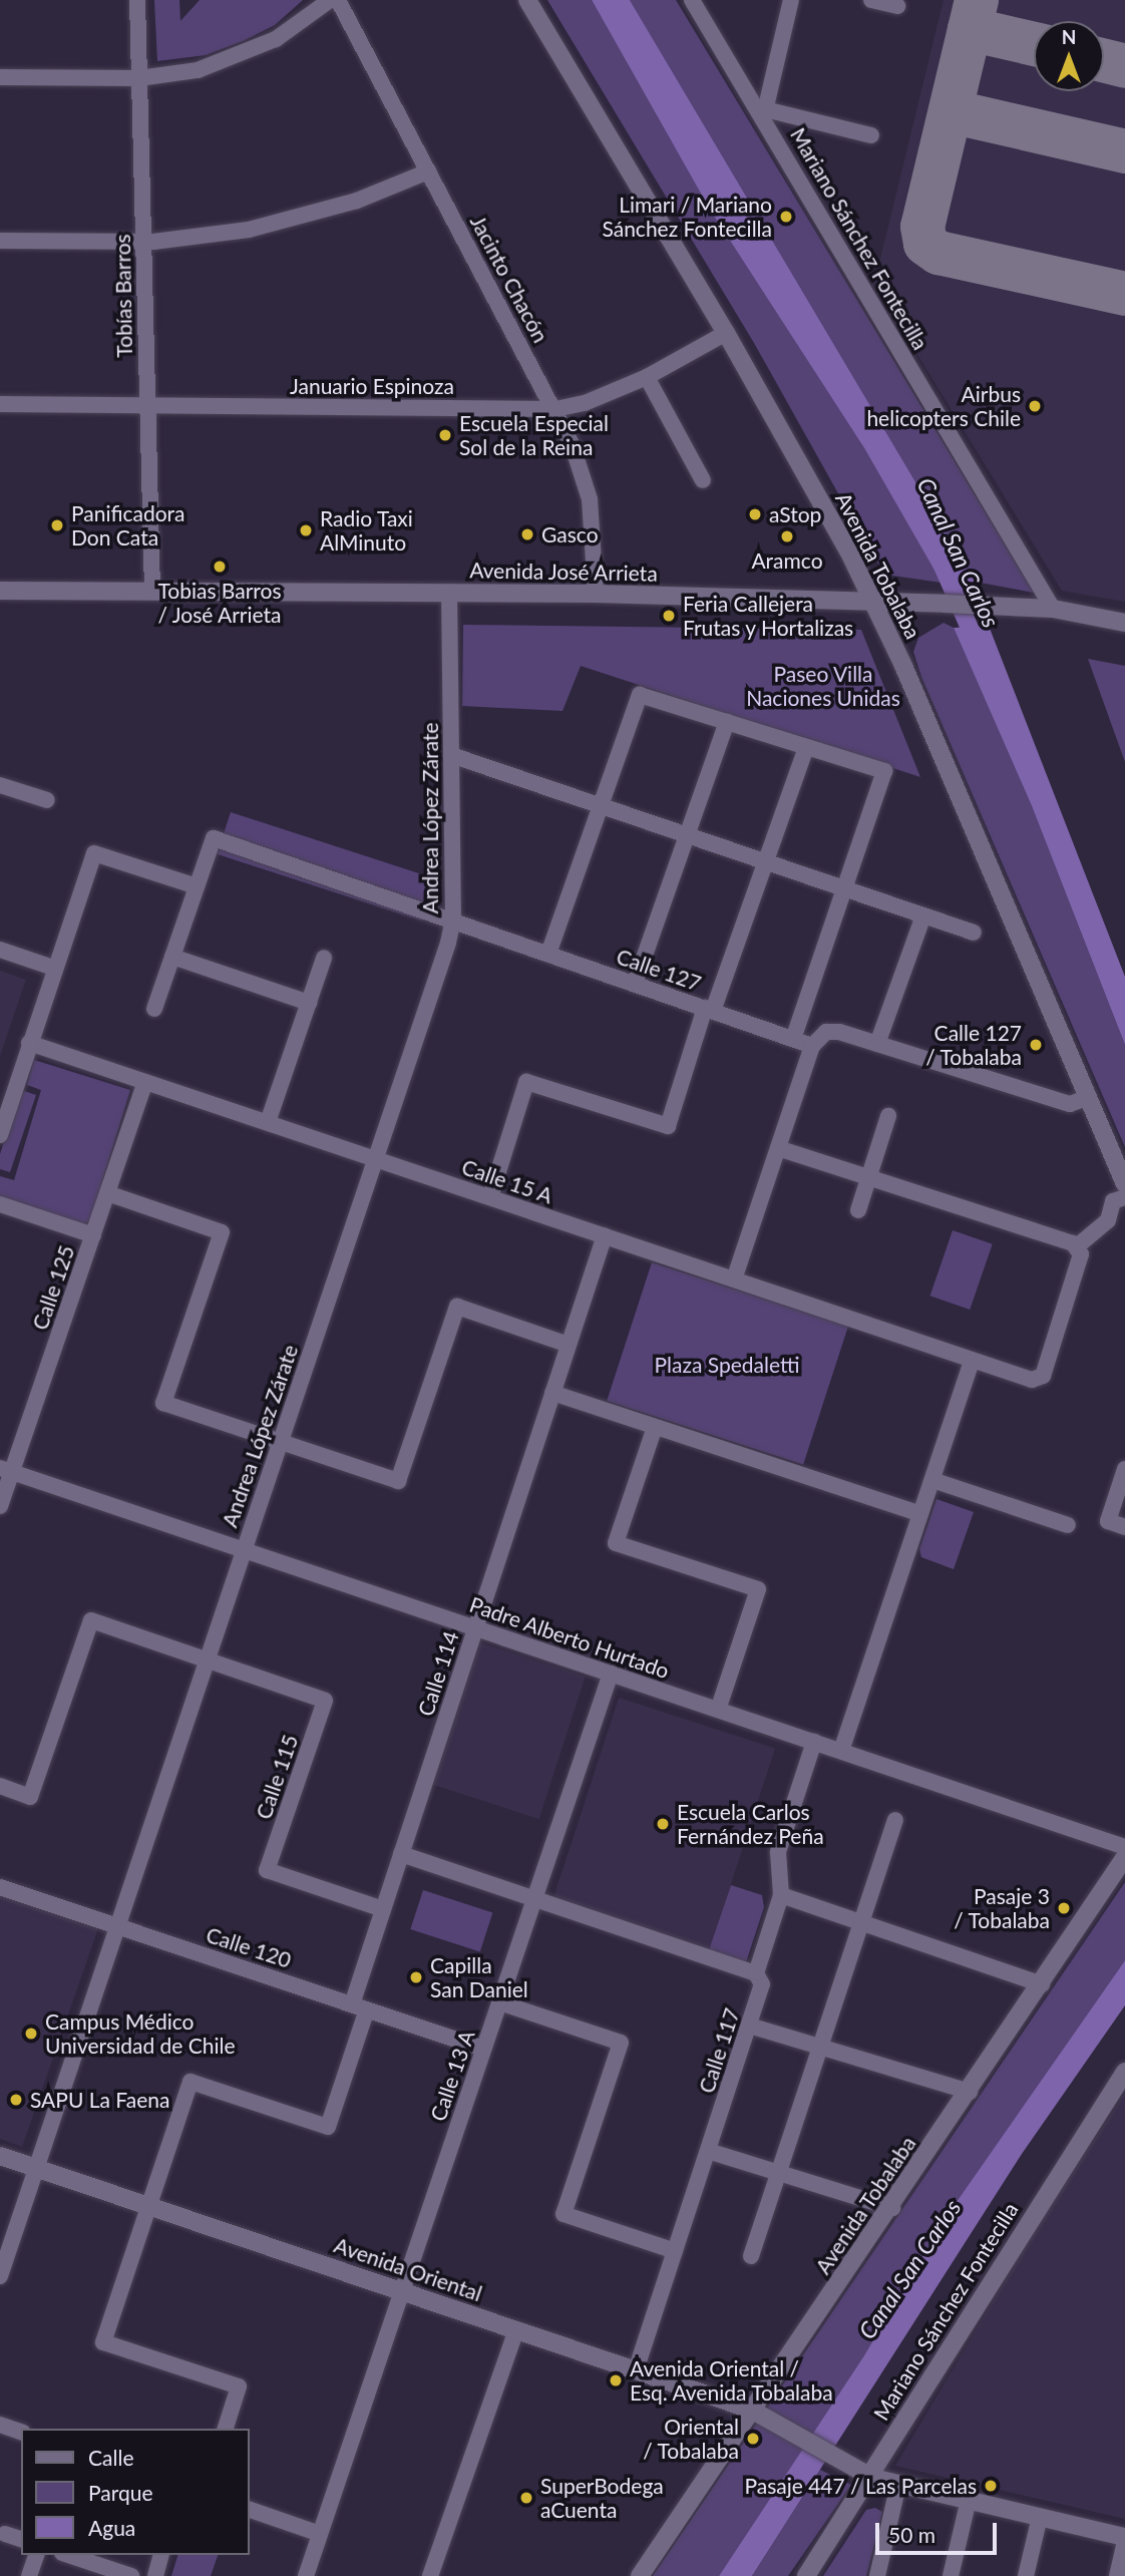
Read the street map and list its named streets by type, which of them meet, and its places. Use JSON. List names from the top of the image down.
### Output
{
  "streets": {
    "main road": [
      "Mariano Sánchez Fontecilla",
      "Avenida Tobalaba",
      "Avenida José Arrieta",
      "Avenida Oriental"
    ],
    "street": [
      "Jacinto Chacón",
      "Tobías Barros",
      "Januario Espinoza",
      "Andrea López Zárate",
      "Calle 127",
      "Calle 15 A",
      "Calle 125",
      "Padre Alberto Hurtado",
      "Calle 114",
      "Calle 115",
      "Calle 120",
      "Calle 117",
      "Calle 13 A"
    ]
  },
  "crossings": [
    ["Mariano Sánchez Fontecilla", "Avenida José Arrieta"],
    ["Mariano Sánchez Fontecilla", "Avenida Oriental"],
    ["Jacinto Chacón", "Januario Espinoza"],
    ["Jacinto Chacón", "Avenida José Arrieta"],
    ["Tobías Barros", "Januario Espinoza"],
    ["Tobías Barros", "Avenida José Arrieta"],
    ["Januario Espinoza", "Avenida Tobalaba"],
    ["Avenida Tobalaba", "Avenida José Arrieta"],
    ["Avenida Tobalaba", "Avenida Oriental"],
    ["Avenida José Arrieta", "Andrea López Zárate"],
    ["Andrea López Zárate", "Calle 127"],
    ["Andrea López Zárate", "Calle 15 A"],
    ["Andrea López Zárate", "Padre Alberto Hurtado"],
    ["Andrea López Zárate", "Calle 115"],
    ["Andrea López Zárate", "Calle 120"],
    ["Andrea López Zárate", "Avenida Oriental"],
    ["Calle 15 A", "Calle 125"],
    ["Calle 15 A", "Calle 114"],
    ["Calle 125", "Padre Alberto Hurtado"],
    ["Padre Alberto Hurtado", "Calle 114"],
    ["Padre Alberto Hurtado", "Calle 117"],
    ["Padre Alberto Hurtado", "Calle 13 A"],
    ["Calle 114", "Calle 115"],
    ["Calle 114", "Calle 120"],
    ["Calle 114", "Avenida Oriental"],
    ["Calle 120", "Calle 13 A"],
    ["Calle 117", "Avenida Oriental"],
    ["Calle 13 A", "Avenida Oriental"]
  ],
  "water": ["Canal San Carlos"],
  "parks": ["Paseo Villa Naciones Unidas", "Plaza Spedaletti"],
  "places": [
    "Limari / Mariano Sánchez Fontecilla",
    "Airbus helicopters Chile",
    "Escuela Especial Sol de la Reina",
    "aStop",
    "Panificadora Don Cata",
    "Radio Taxi AlMinuto",
    "Gasco",
    "Aramco",
    "Tobias Barros / José Arrieta",
    "Feria Callejera Frutas y Hortalizas",
    "Calle 127 / Tobalaba",
    "Escuela Carlos Fernández Peña",
    "Pasaje 3 / Tobalaba",
    "Capilla San Daniel",
    "Campus Médico Universidad de Chile",
    "SAPU La Faena",
    "Avenida Oriental / Esq. Avenida Tobalaba",
    "Oriental / Tobalaba",
    "Pasaje 447 / Las Parcelas",
    "SuperBodega aCuenta"
  ],
  "legend": ["Calle", "Parque", "Agua"],
  "scale_bar": "50 m",
  "north": "top"
}
